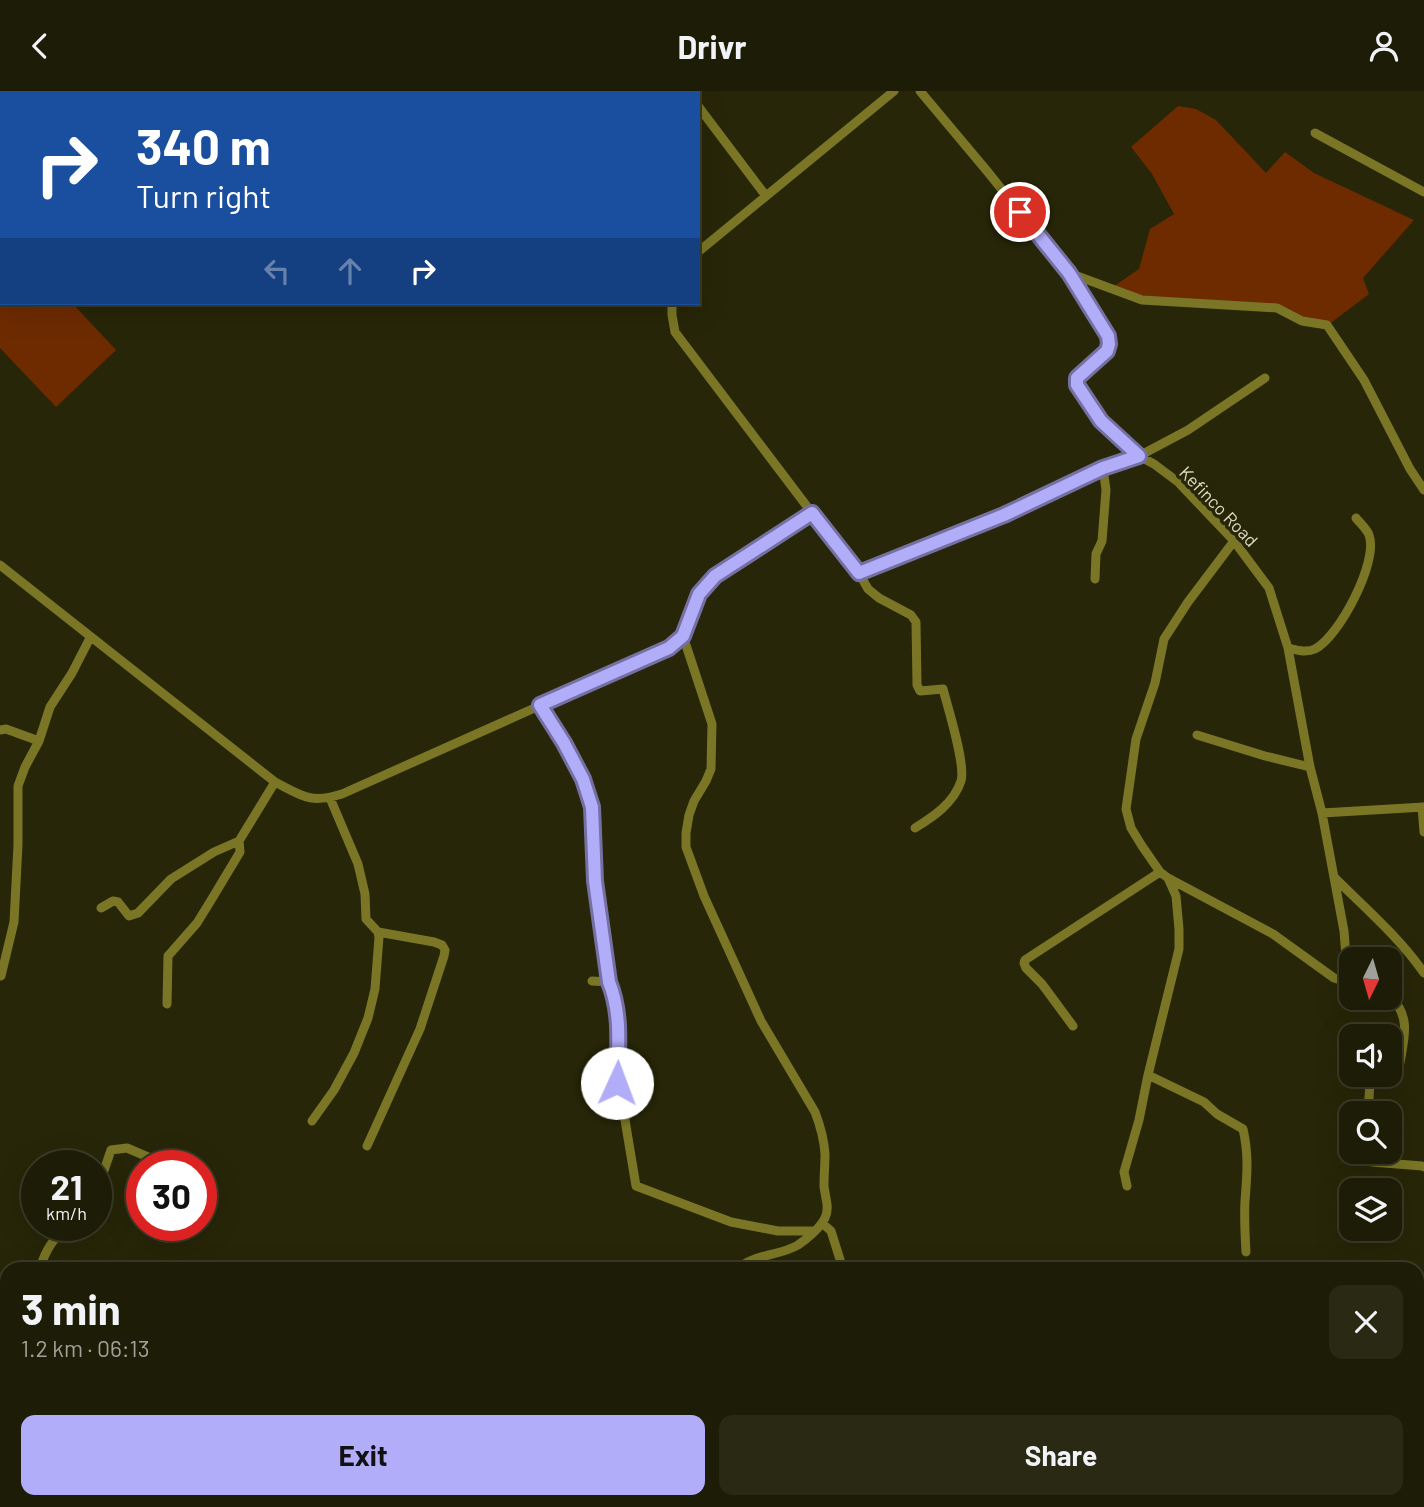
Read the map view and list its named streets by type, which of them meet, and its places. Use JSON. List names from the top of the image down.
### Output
{
  "streets": {
    "street": ["Kefinco Road"]
  },
  "north": "bottom",
  "page": {
    "header": "Drivr",
    "turn": ["340 m", "Turn right"],
    "speed": "21 km/h",
    "limit": "30",
    "heading": ["3 min", "1.2 km · 06:13"],
    "buttons": ["Exit", "Share"]
  }
}
